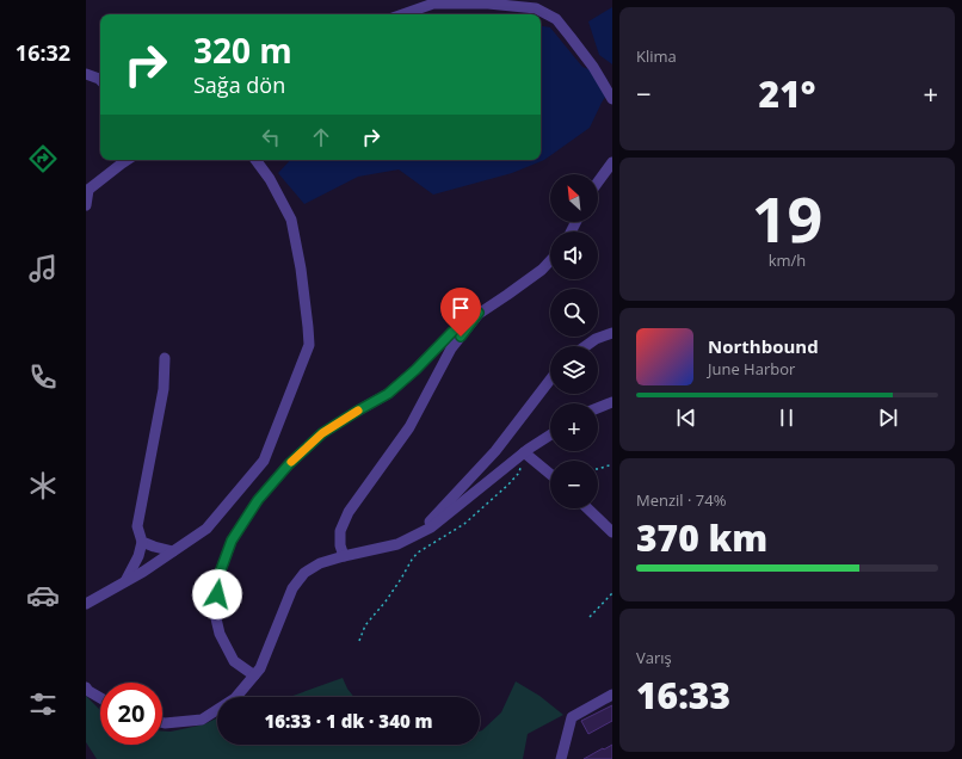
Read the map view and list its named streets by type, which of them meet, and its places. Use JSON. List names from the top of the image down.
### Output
{
  "north": "top left",
  "page": {
    "tabs": "16:32",
    "tile": [
      "Klima",
      ["19", "km/h"],
      ["Menzil · 74%", "370 km"],
      ["Varış", "16:33"]
    ],
    "turn": ["320 m", "Sağa dön"],
    "heat": ["−", "21°", "+"],
    "map_buttons": ["+", "−"],
    "song": ["Northbound", "June Harbor"],
    "limit": "20",
    "trip": "16:33 · 1 dk · 340 m"
  }
}
